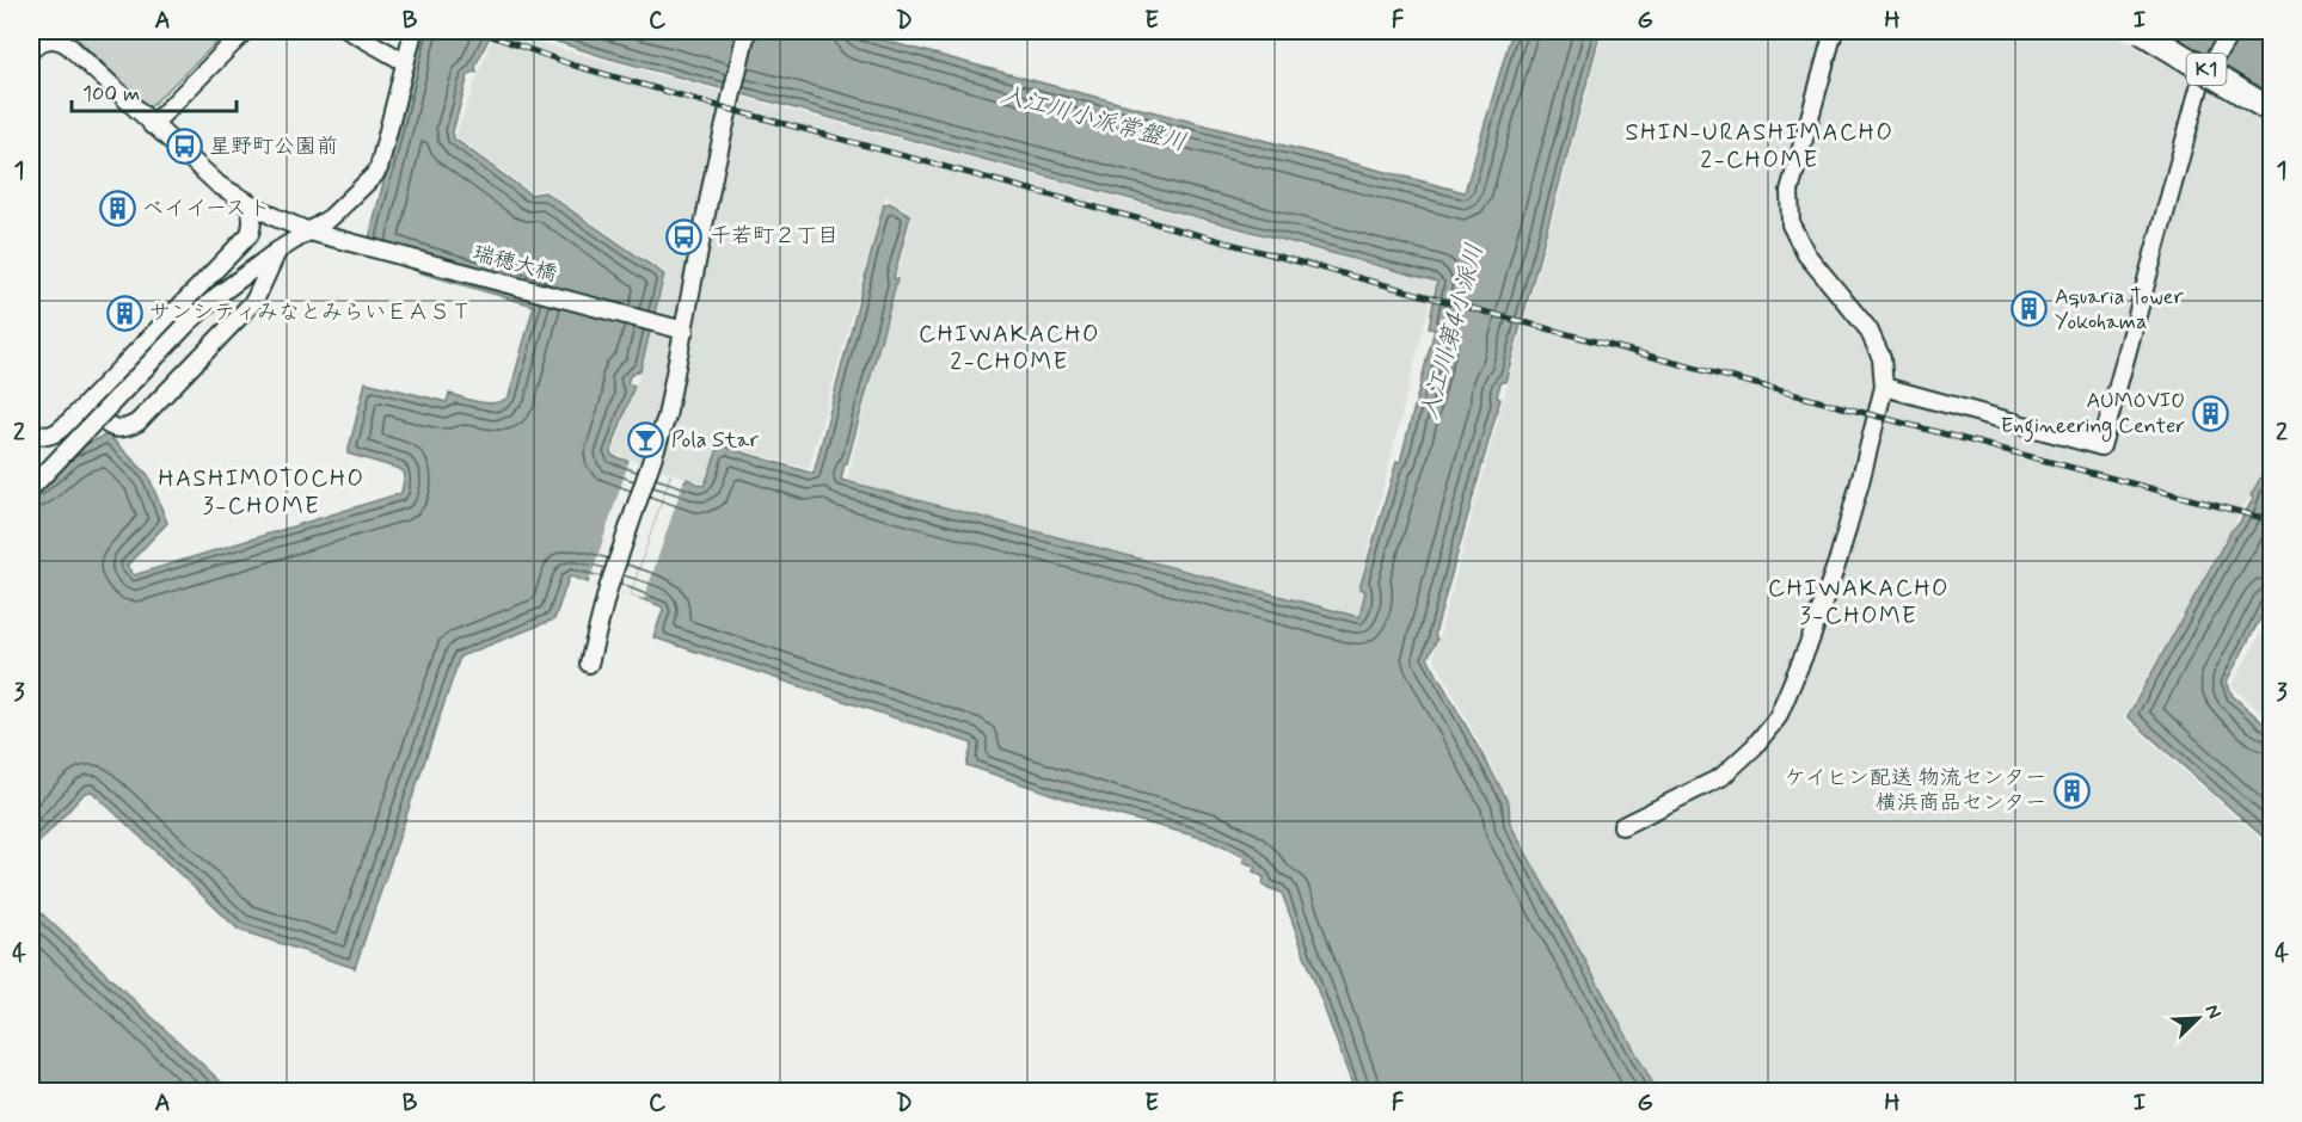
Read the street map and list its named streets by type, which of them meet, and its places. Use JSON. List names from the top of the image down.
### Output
{
  "streets": {
    "highway": ["K1"],
    "street": ["瑞穂大橋"]
  },
  "districts": [
    "SHIN-URASHIMACHO 2-CHOME",
    "CHIWAKACHO 2-CHOME",
    "HASHIMOTOCHO 3-CHOME",
    "CHIWAKACHO 3-CHOME"
  ],
  "water": ["入江川小派常盤川", "入江川第4小派川"],
  "places": {
    "bus stop": ["星野町公園前", "千若町２丁目"],
    "building": [
      "ベイイースト",
      "Aquaria Tower Yokohama",
      "サンシティみなとみらいＥＡＳＴ",
      "AUMOVIO Engineering Center",
      "ケイヒン配送 物流センター 横浜商品センター"
    ],
    "bar": ["Pola Star"]
  },
  "scale_bar": "100 m",
  "north": "top right",
  "grid": {
    "columns": [
      "A",
      "B",
      "C",
      "D",
      "E",
      "F",
      "G",
      "H",
      "I"
    ],
    "rows": [
      "1",
      "2",
      "3",
      "4"
    ]
  }
}
